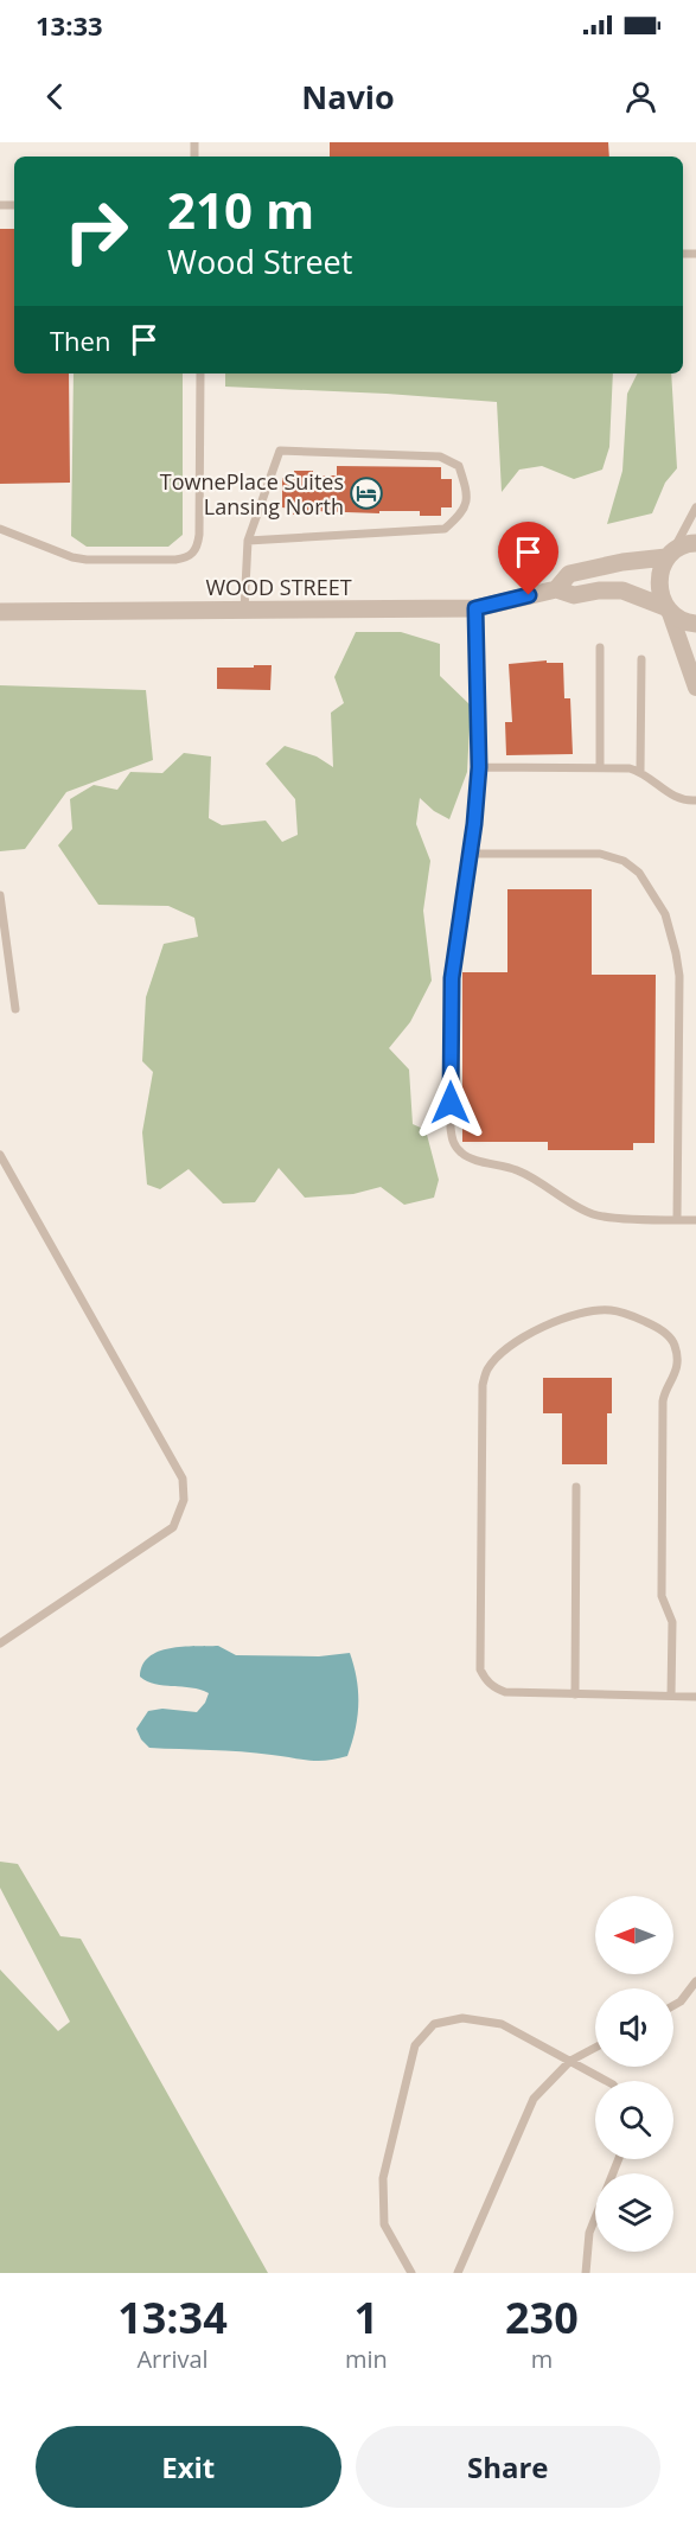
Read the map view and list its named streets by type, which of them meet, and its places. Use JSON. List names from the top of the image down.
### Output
{
  "streets": {
    "street": ["WOOD STREET"]
  },
  "places": {
    "hotel": ["TownePlace Suites Lansing North"]
  },
  "north": "left",
  "page": {
    "status": "13:33",
    "header": "Navio",
    "turn": ["210 m", "Wood Street"],
    "then": "Then",
    "eta": [
      "13:34",
      "Arrival",
      "1",
      "min",
      "230",
      "m"
    ],
    "buttons": ["Exit", "Share"]
  }
}
